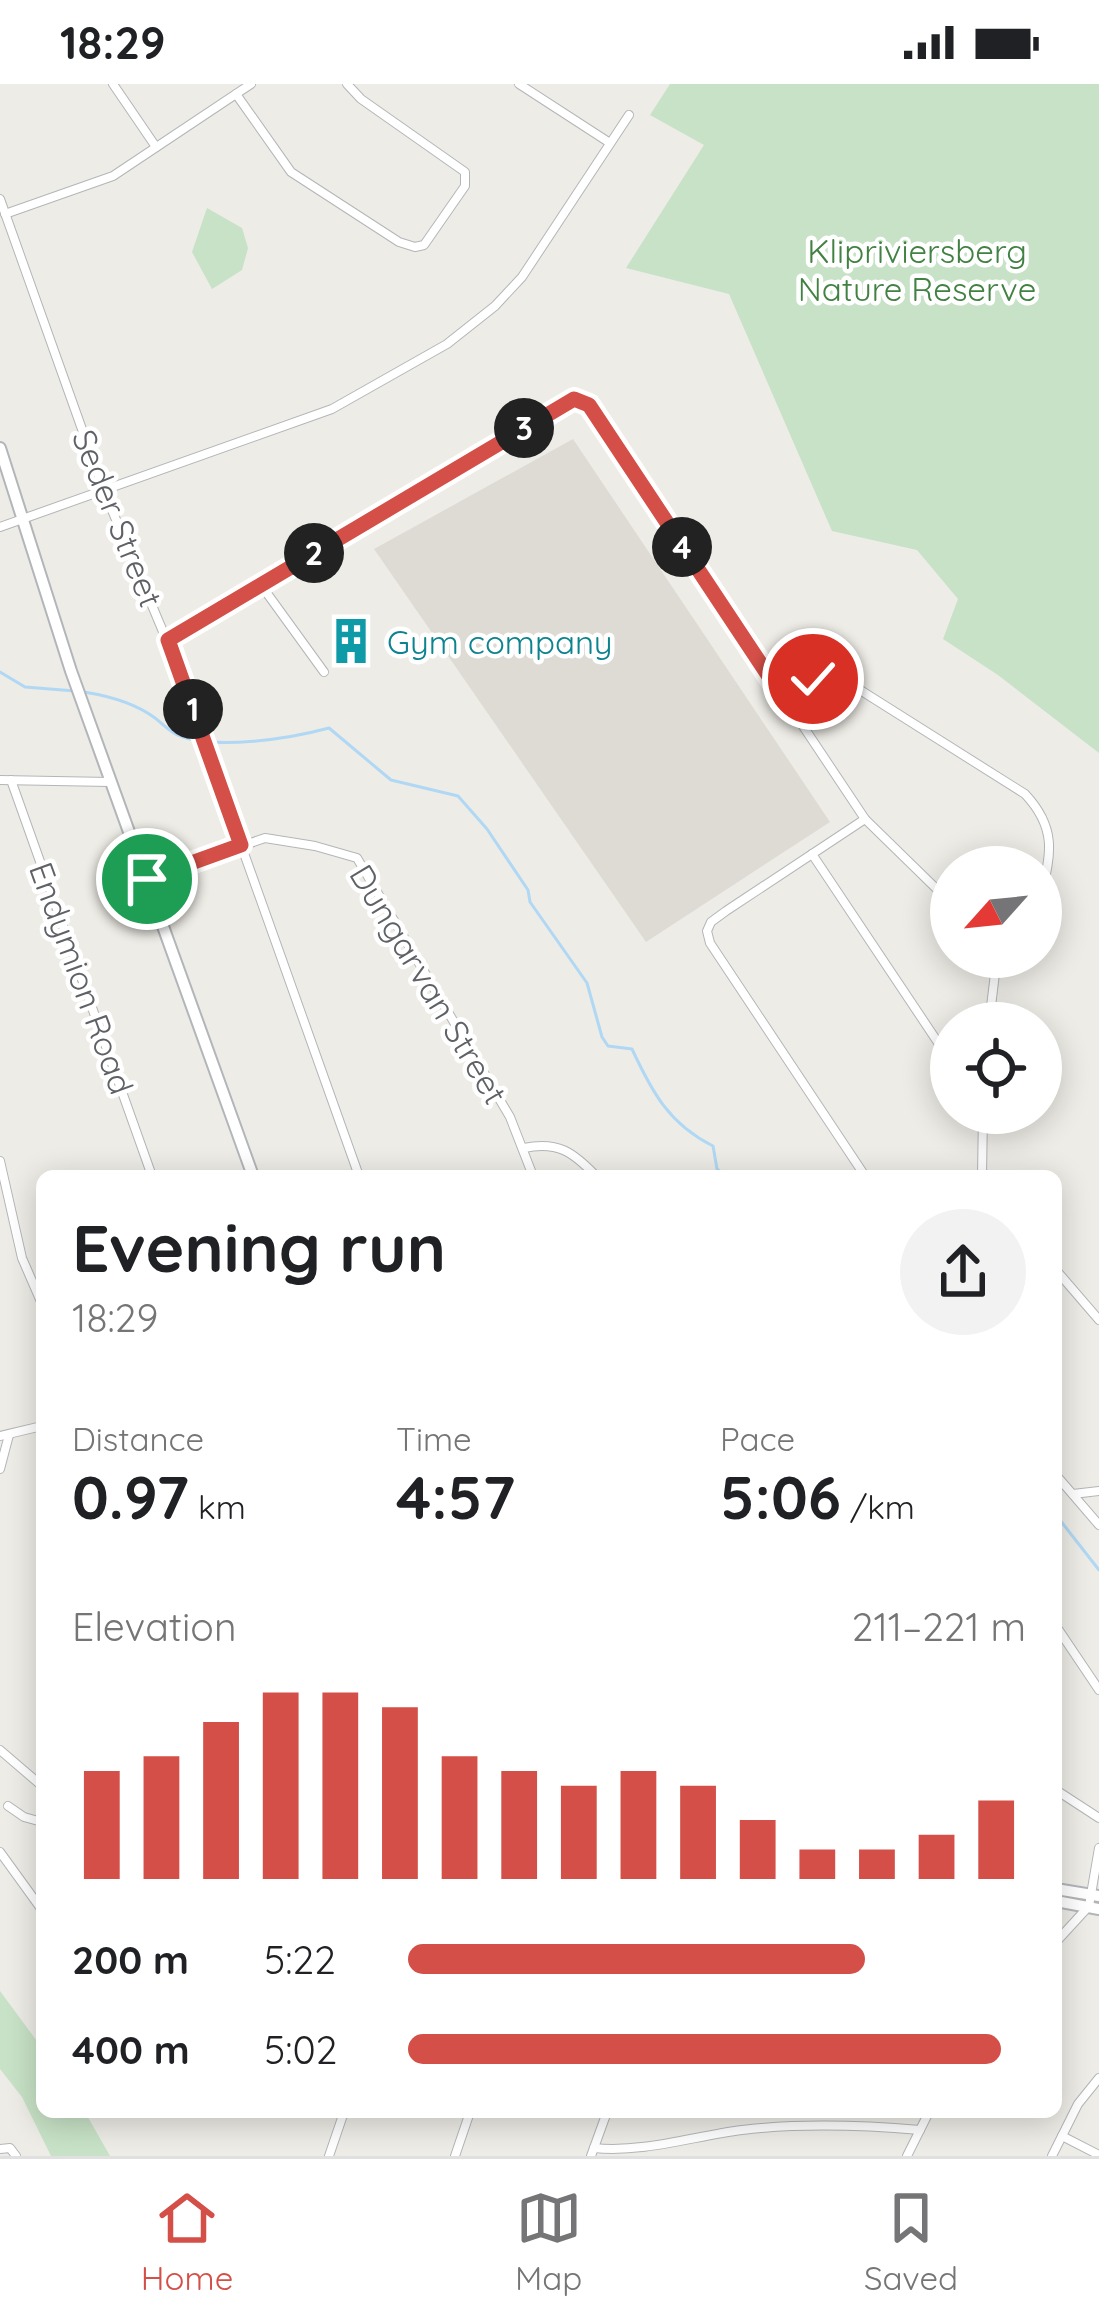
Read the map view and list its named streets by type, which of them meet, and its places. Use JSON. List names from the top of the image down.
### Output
{
  "streets": {
    "street": ["Seder Street", "Endymion Road", "Dungarvan Street"]
  },
  "crossings": [
    ["Seder Street", "Dungarvan Street"]
  ],
  "parks": ["Klipriviersberg Nature Reserve"],
  "places": {
    "building": ["Gym company"]
  },
  "north": "bottom left",
  "page": {
    "status": "18:29",
    "pins": [
      "3",
      "4",
      "2",
      "1"
    ],
    "heading": ["Evening run", "18:29"],
    "stats": [
      ["Distance", "0.97 km"],
      ["Time", "4:57"],
      ["Pace", "5:06 /km"]
    ],
    "chart": ["Elevation", "211–221 m"],
    "list": [
      {
        "name": "200 m",
        "note": "5:22"
      },
      {
        "name": "400 m",
        "note": "5:02"
      }
    ],
    "tabs": ["Home", "Map", "Saved"]
  }
}
